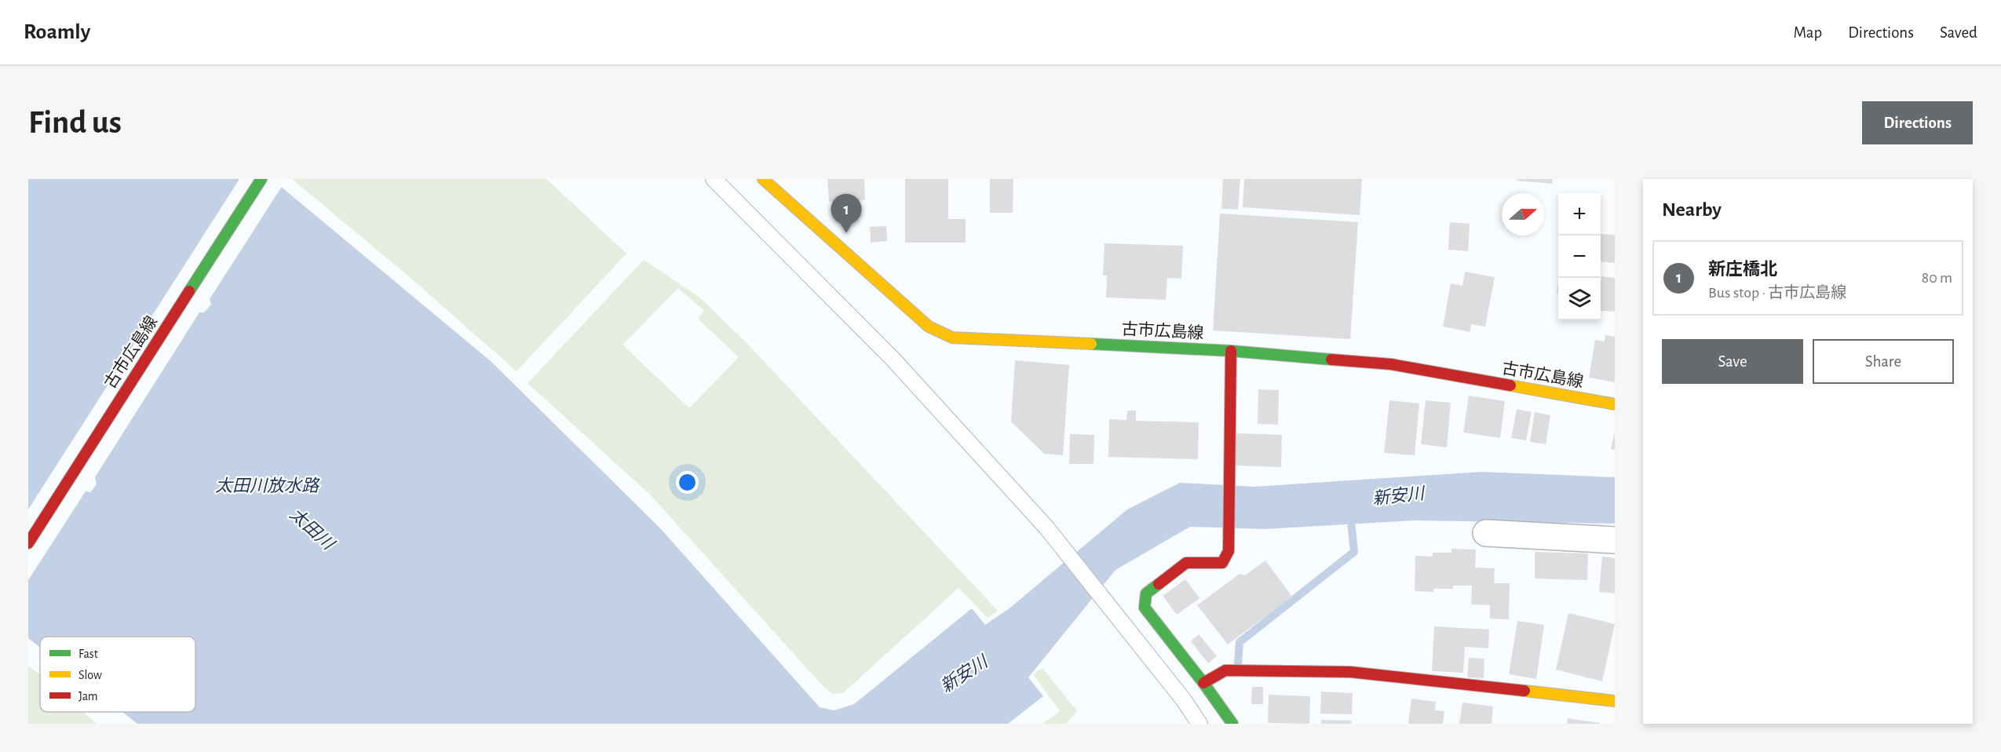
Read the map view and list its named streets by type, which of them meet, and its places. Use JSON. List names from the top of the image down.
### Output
{
  "streets": {
    "main road": ["古市広島線"]
  },
  "water": ["太田川放水路", "新安川", "太田川"],
  "legend": ["Fast", "Slow", "Jam"],
  "north": "right",
  "page": {
    "header": "Roamly",
    "nav": ["Map", "Directions", "Saved"],
    "buttons": [
      "Directions",
      ["Save", "Share"]
    ],
    "title": "Find us",
    "heading": "Nearby",
    "map_buttons": ["+", "−"],
    "pins": "1",
    "list": [
      {
        "mark": "1",
        "name": "新庄橋北",
        "note": "Bus stop · 古市広島線",
        "value": "80 m"
      }
    ]
  }
}
